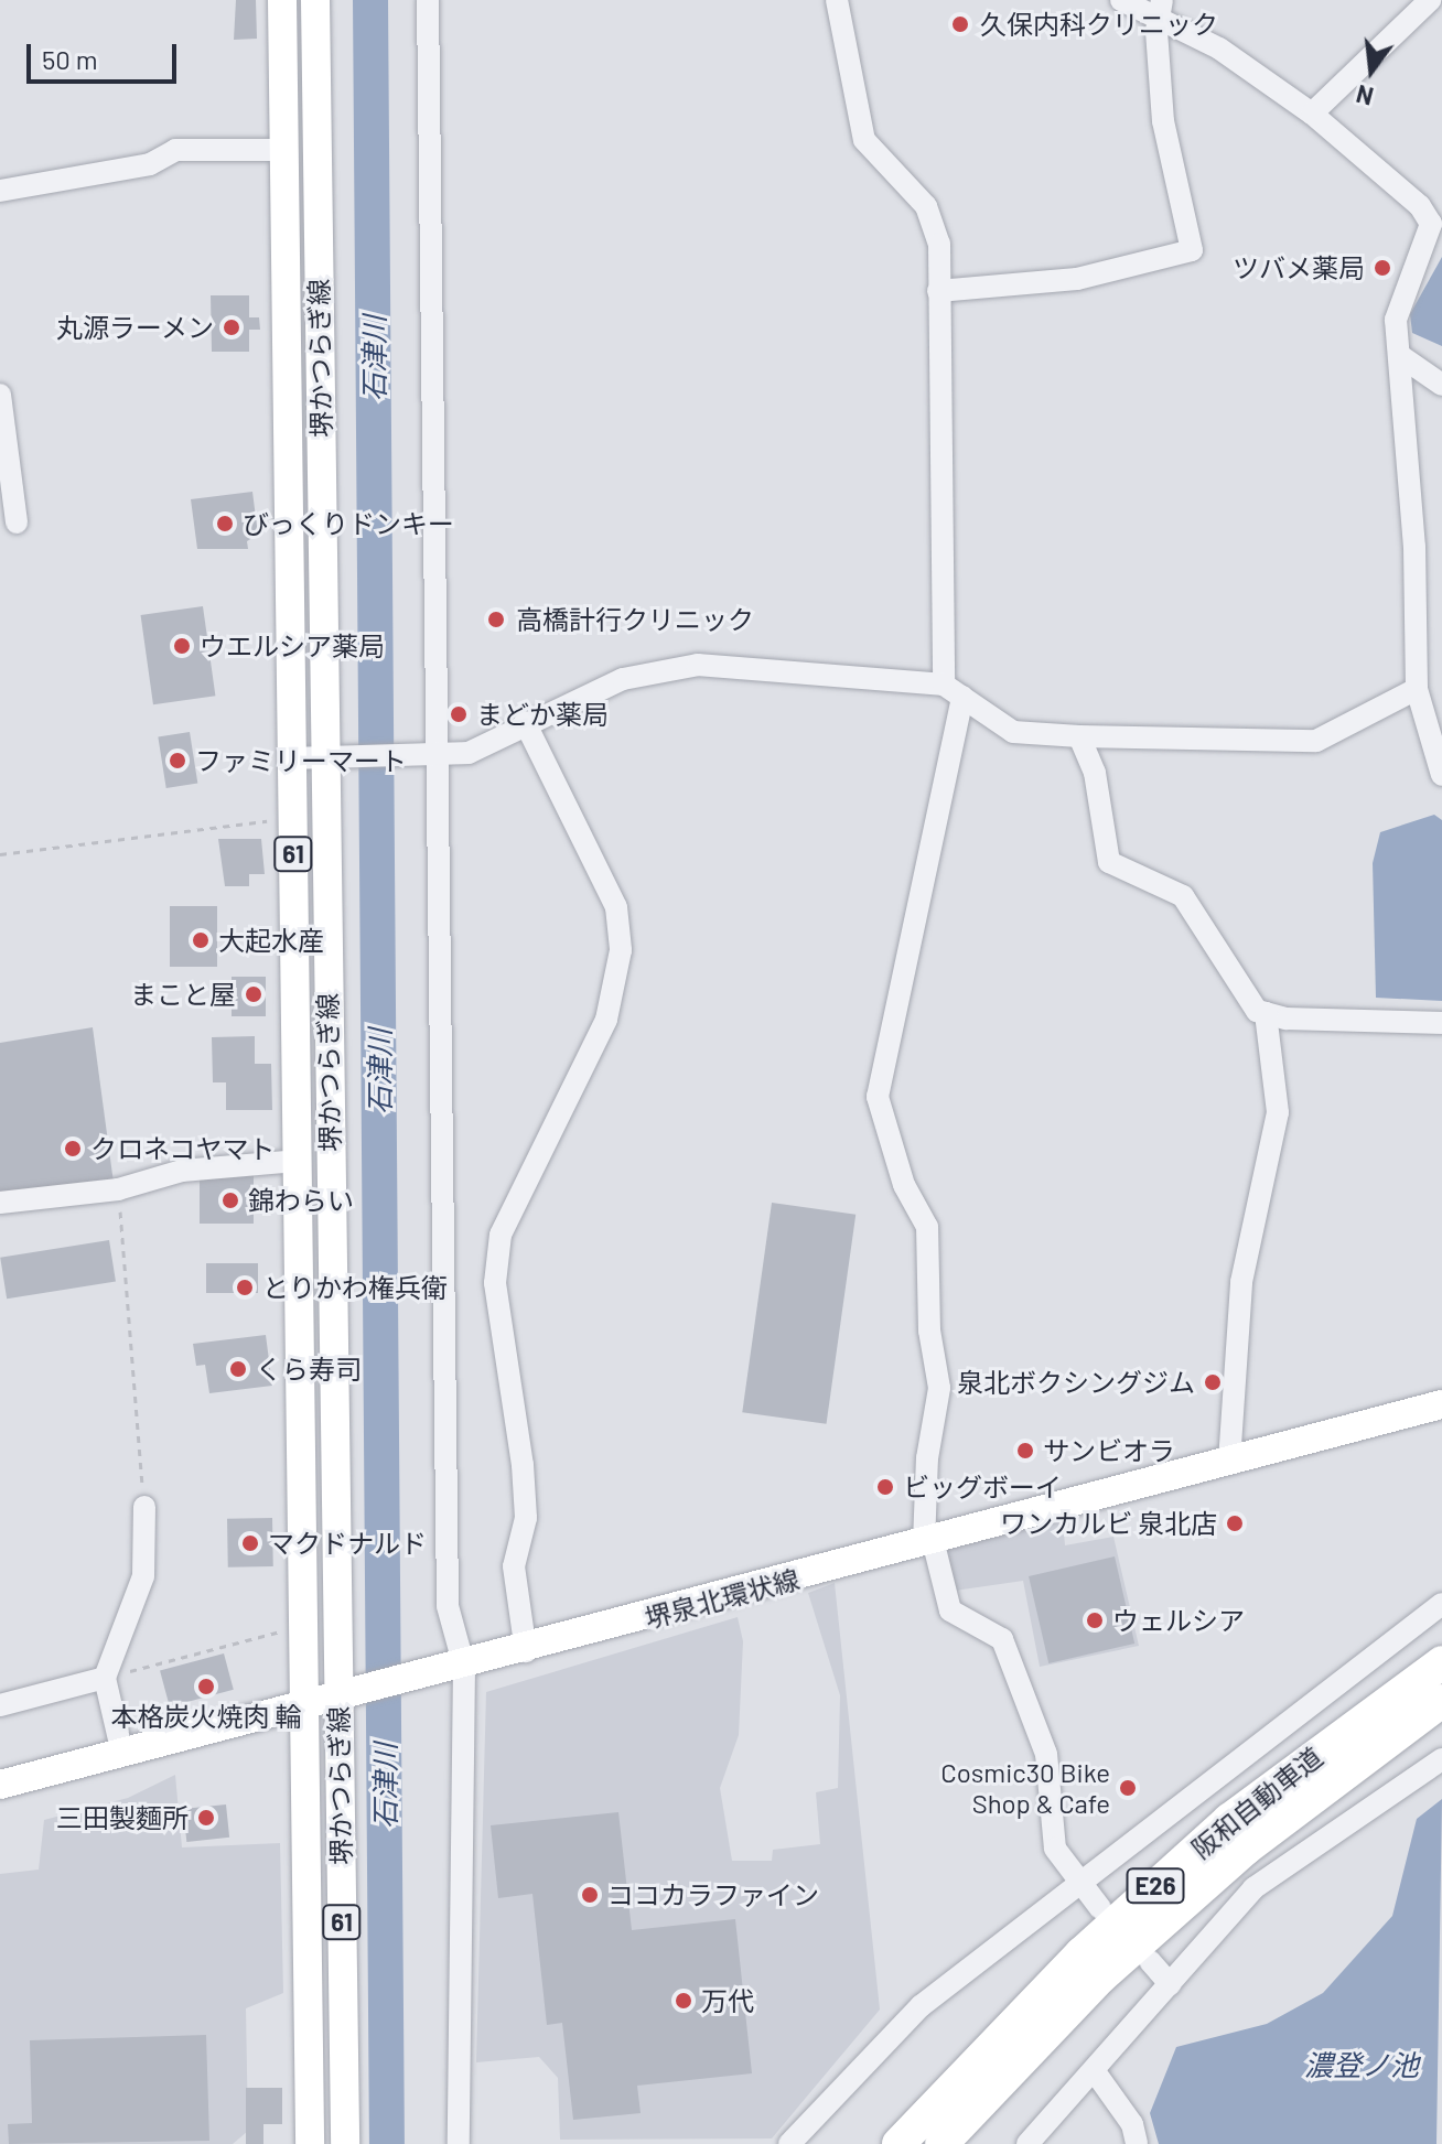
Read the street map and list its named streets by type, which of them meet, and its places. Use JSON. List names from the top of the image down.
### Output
{
  "streets": {
    "highway": ["阪和自動車道", "E26"],
    "main road": ["堺かつらぎ線", "61", "堺泉北環状線"]
  },
  "crossings": [
    ["堺かつらぎ線", "堺泉北環状線"]
  ],
  "water": ["石津川", "濃登ノ池"],
  "places": [
    "久保内科クリニック",
    "ツバメ薬局",
    "丸源ラーメン",
    "びっくりドンキー",
    "高橋計行クリニック",
    "ウエルシア薬局",
    "まどか薬局",
    "ファミリーマート",
    "大起水産",
    "まこと屋",
    "クロネコヤマト",
    "錦わらい",
    "とりかわ権兵衛",
    "くら寿司",
    "泉北ボクシングジム",
    "サンビオラ",
    "ビッグボーイ",
    "ワンカルビ 泉北店",
    "マクドナルド",
    "ウェルシア",
    "本格炭火焼肉 輪",
    "Cosmic30 Bike Shop & Cafe",
    "三田製麵所",
    "ココカラファイン",
    "万代"
  ],
  "scale_bar": "50 m",
  "north": "bottom"
}
